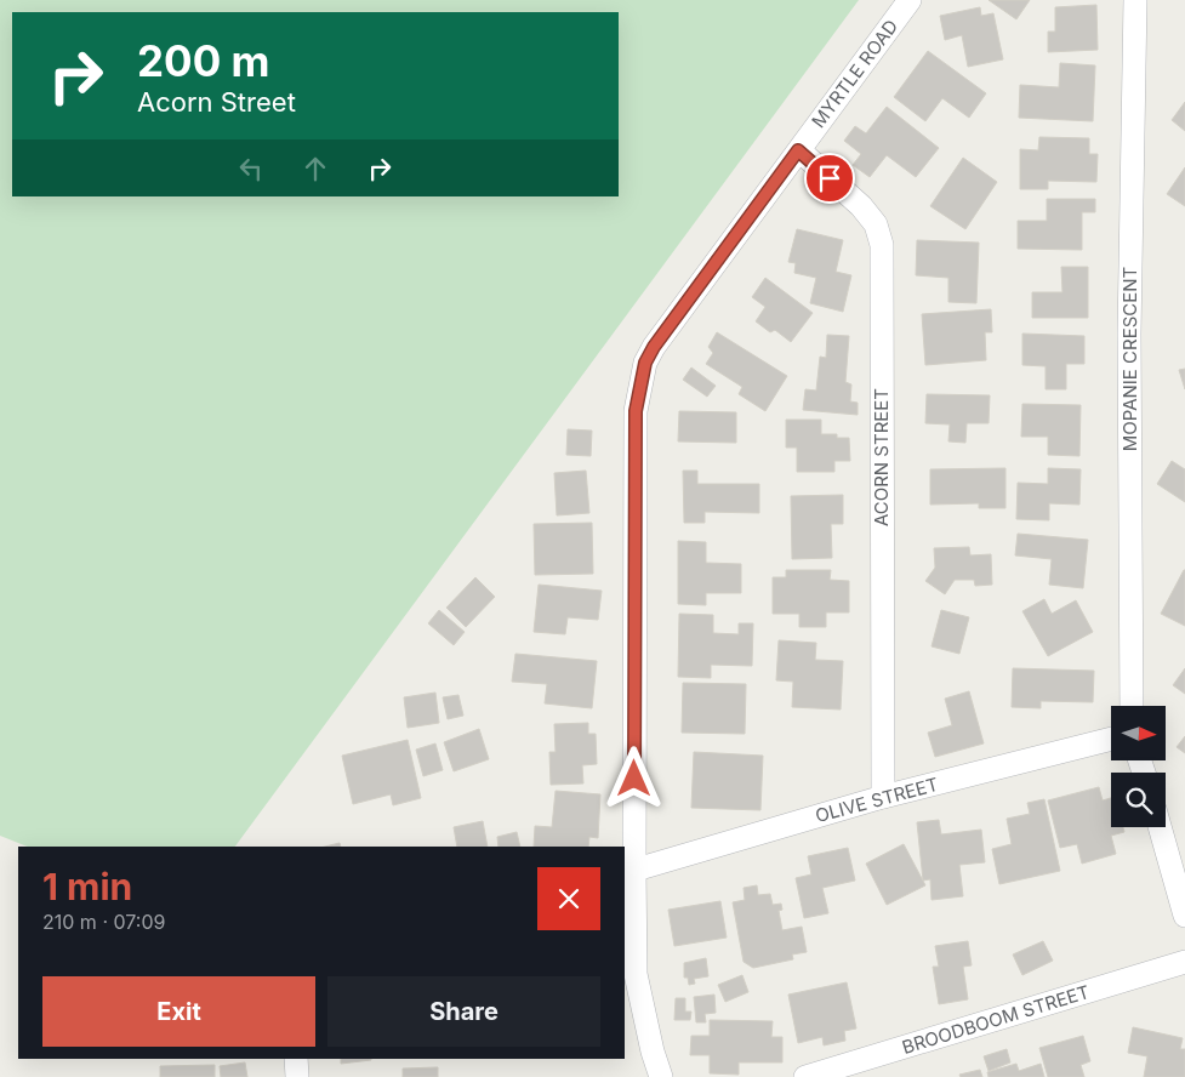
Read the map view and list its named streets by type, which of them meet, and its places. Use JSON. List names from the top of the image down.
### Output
{
  "streets": {
    "street": [
      "MYRTLE ROAD",
      "MOPANIE CRESCENT",
      "ACORN STREET",
      "OLIVE STREET",
      "BROODBOOM STREET"
    ]
  },
  "crossings": [
    ["MYRTLE ROAD", "ACORN STREET"],
    ["MYRTLE ROAD", "OLIVE STREET"],
    ["ACORN STREET", "OLIVE STREET"]
  ],
  "north": "right",
  "page": {
    "turn": ["200 m", "Acorn Street"],
    "heading": ["1 min", "210 m · 07:09"],
    "buttons": ["Exit", "Share"]
  }
}
